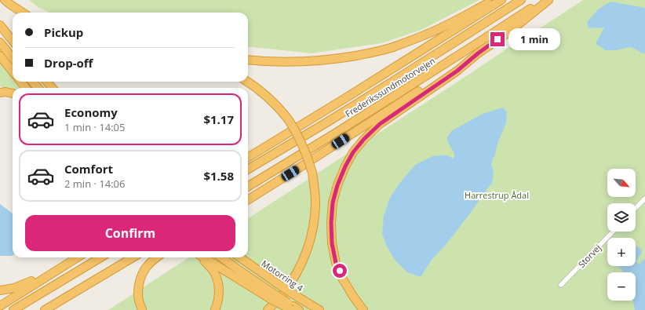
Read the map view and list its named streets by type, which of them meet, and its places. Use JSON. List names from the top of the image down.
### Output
{
  "streets": {
    "highway": ["Frederikssundmotorvejen", "Motorring 4"],
    "street": ["Storvej"]
  },
  "parks": ["Harrestrup Ådal"],
  "north": "bottom right",
  "page": {
    "banner": ["Pickup", "Drop-off"],
    "bubble": "1 min",
    "list": [
      {
        "name": "Economy",
        "note": "1 min · 14:05",
        "value": "$1.17"
      },
      {
        "name": "Comfort",
        "note": "2 min · 14:06",
        "value": "$1.58"
      }
    ],
    "map_buttons": ["+", "−"],
    "buttons": "Confirm"
  }
}
